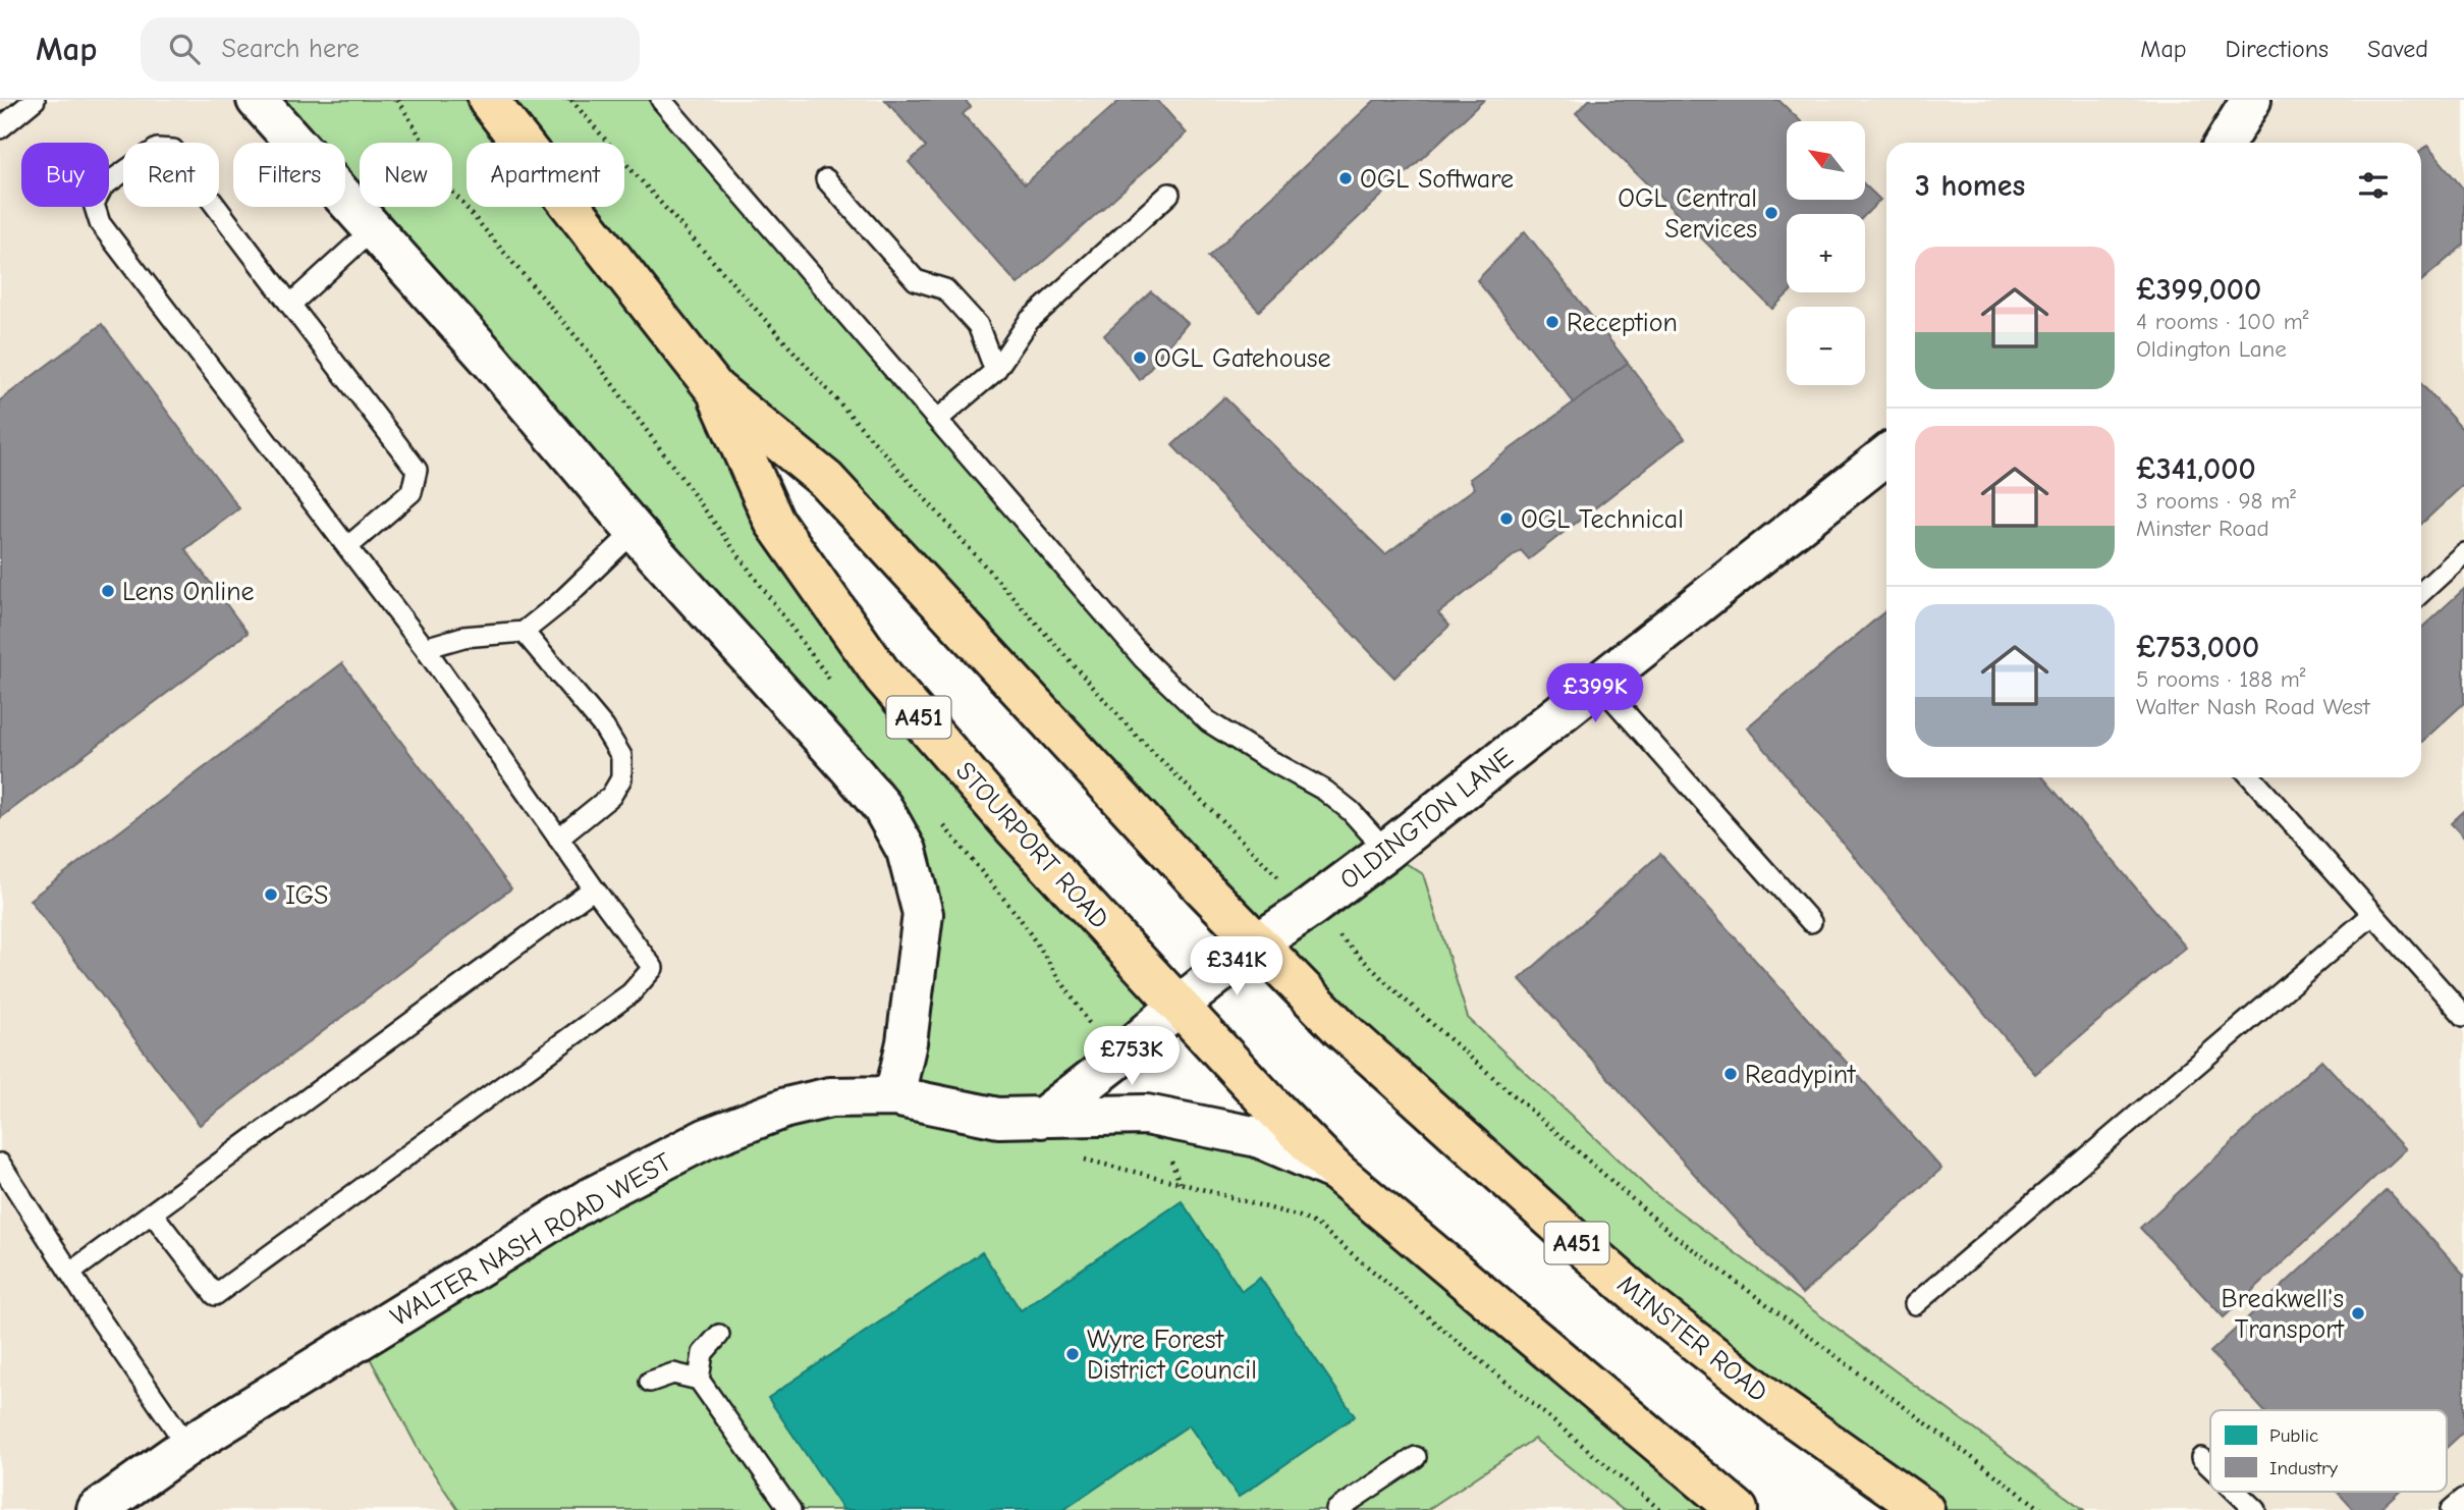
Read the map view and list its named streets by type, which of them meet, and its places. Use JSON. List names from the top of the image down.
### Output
{
  "streets": {
    "main road": ["A451", "STOURPORT ROAD", "MINSTER ROAD"],
    "street": ["OLDINGTON LANE", "WALTER NASH ROAD WEST"]
  },
  "crossings": [
    ["A451", "OLDINGTON LANE"],
    ["A451", "STOURPORT ROAD"],
    ["A451", "WALTER NASH ROAD WEST"],
    ["OLDINGTON LANE", "STOURPORT ROAD"],
    ["OLDINGTON LANE", "MINSTER ROAD"],
    ["STOURPORT ROAD", "MINSTER ROAD"]
  ],
  "places": [
    "OGL Software",
    "OGL Central Services",
    "Reception",
    "OGL Gatehouse",
    "OGL Technical",
    "Lens Online",
    "IGS",
    "Readypint",
    "Breakwell's Transport",
    "Wyre Forest District Council"
  ],
  "legend": ["Public", "Industry"],
  "north": "top left",
  "page": {
    "header": "Map",
    "search": "Search here",
    "nav": ["Map", "Directions", "Saved"],
    "map_buttons": ["+", "−"],
    "chip": [
      "Buy",
      "Rent",
      "Filters",
      "New",
      "Apartment"
    ],
    "heading": "3 homes",
    "list": [
      {
        "name": "£399,000",
        "note": "4 rooms · 100 m² · Oldington Lane"
      },
      {
        "name": "£341,000",
        "note": "3 rooms · 98 m² · Minster Road"
      },
      {
        "name": "£753,000",
        "note": "5 rooms · 188 m² · Walter Nash Road West"
      }
    ],
    "price": ["£399K", "£341K", "£753K"]
  }
}
